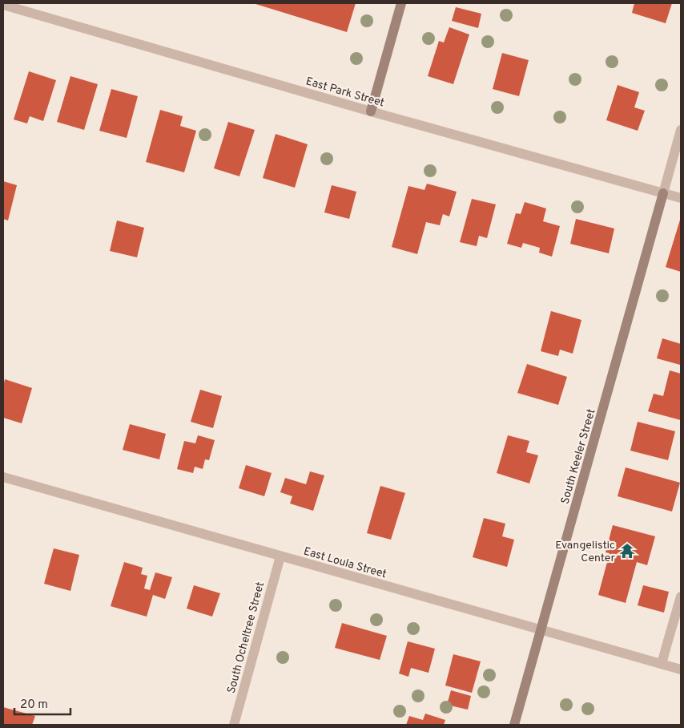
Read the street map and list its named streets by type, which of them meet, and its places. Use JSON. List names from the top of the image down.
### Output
{
  "streets": {
    "street": [
      "East Park Street",
      "South Keeler Street",
      "East Loula Street",
      "South Ocheltree Street"
    ]
  },
  "crossings": [
    ["East Park Street", "South Keeler Street"],
    ["South Keeler Street", "East Loula Street"],
    ["East Loula Street", "South Ocheltree Street"]
  ],
  "places": {
    "temple": ["Evangelistic Center"]
  },
  "scale_bar": "20 m"
}
